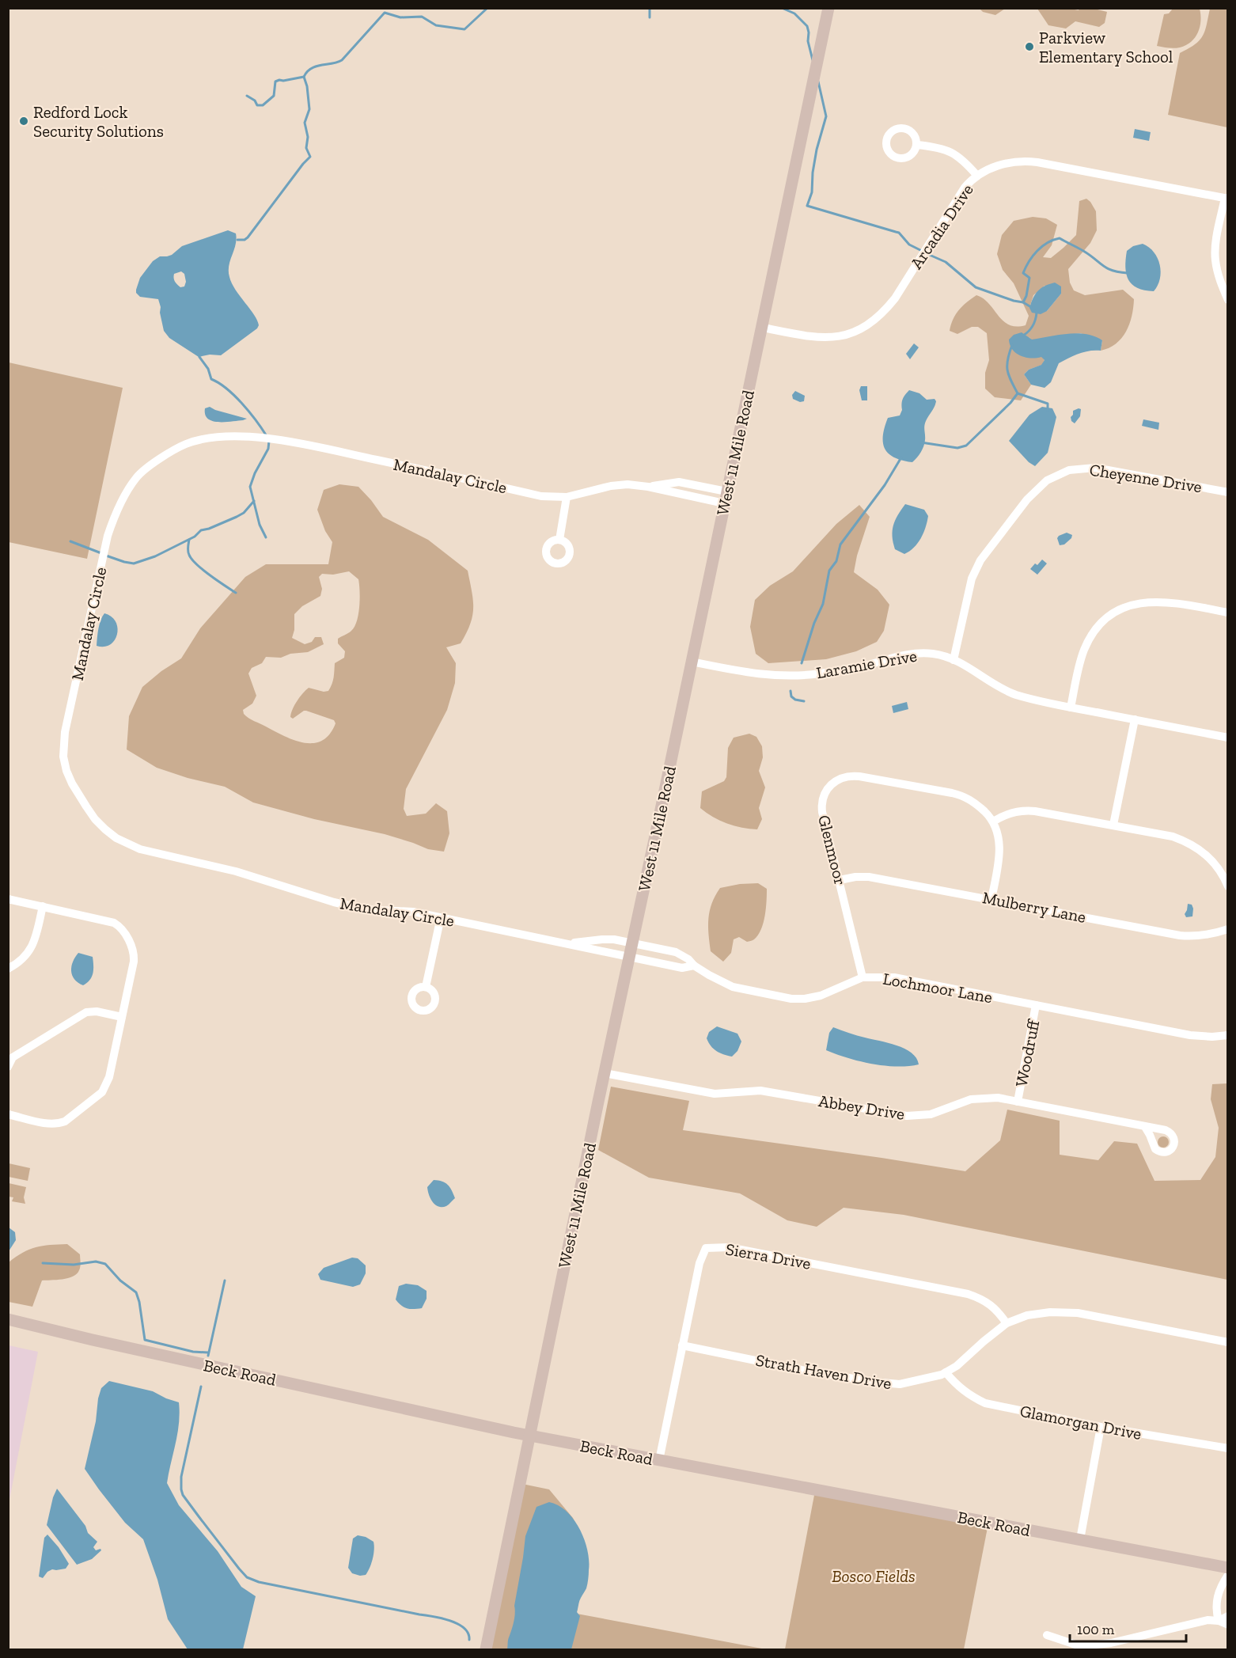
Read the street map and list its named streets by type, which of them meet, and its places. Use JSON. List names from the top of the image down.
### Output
{
  "streets": {
    "street": [
      "Arcadia Drive",
      "West 11 Mile Road",
      "Mandalay Circle",
      "Cheyenne Drive",
      "Laramie Drive",
      "Glenmoor",
      "Mulberry Lane",
      "Lochmoor Lane",
      "Woodruff",
      "Abbey Drive",
      "Sierra Drive",
      "Strath Haven Drive",
      "Beck Road",
      "Glamorgan Drive"
    ]
  },
  "crossings": [
    ["Arcadia Drive", "West 11 Mile Road"],
    ["West 11 Mile Road", "Mandalay Circle"],
    ["West 11 Mile Road", "Laramie Drive"],
    ["West 11 Mile Road", "Lochmoor Lane"],
    ["West 11 Mile Road", "Abbey Drive"],
    ["West 11 Mile Road", "Beck Road"],
    ["Mandalay Circle", "Lochmoor Lane"],
    ["Cheyenne Drive", "Laramie Drive"],
    ["Glenmoor", "Mulberry Lane"],
    ["Glenmoor", "Lochmoor Lane"],
    ["Lochmoor Lane", "Woodruff"],
    ["Woodruff", "Abbey Drive"],
    ["Sierra Drive", "Strath Haven Drive"],
    ["Sierra Drive", "Beck Road"],
    ["Strath Haven Drive", "Glamorgan Drive"]
  ],
  "parks": ["Bosco Fields"],
  "places": ["Parkview Elementary School", "Redford Lock Security Solutions"],
  "scale_bar": "100 m"
}
